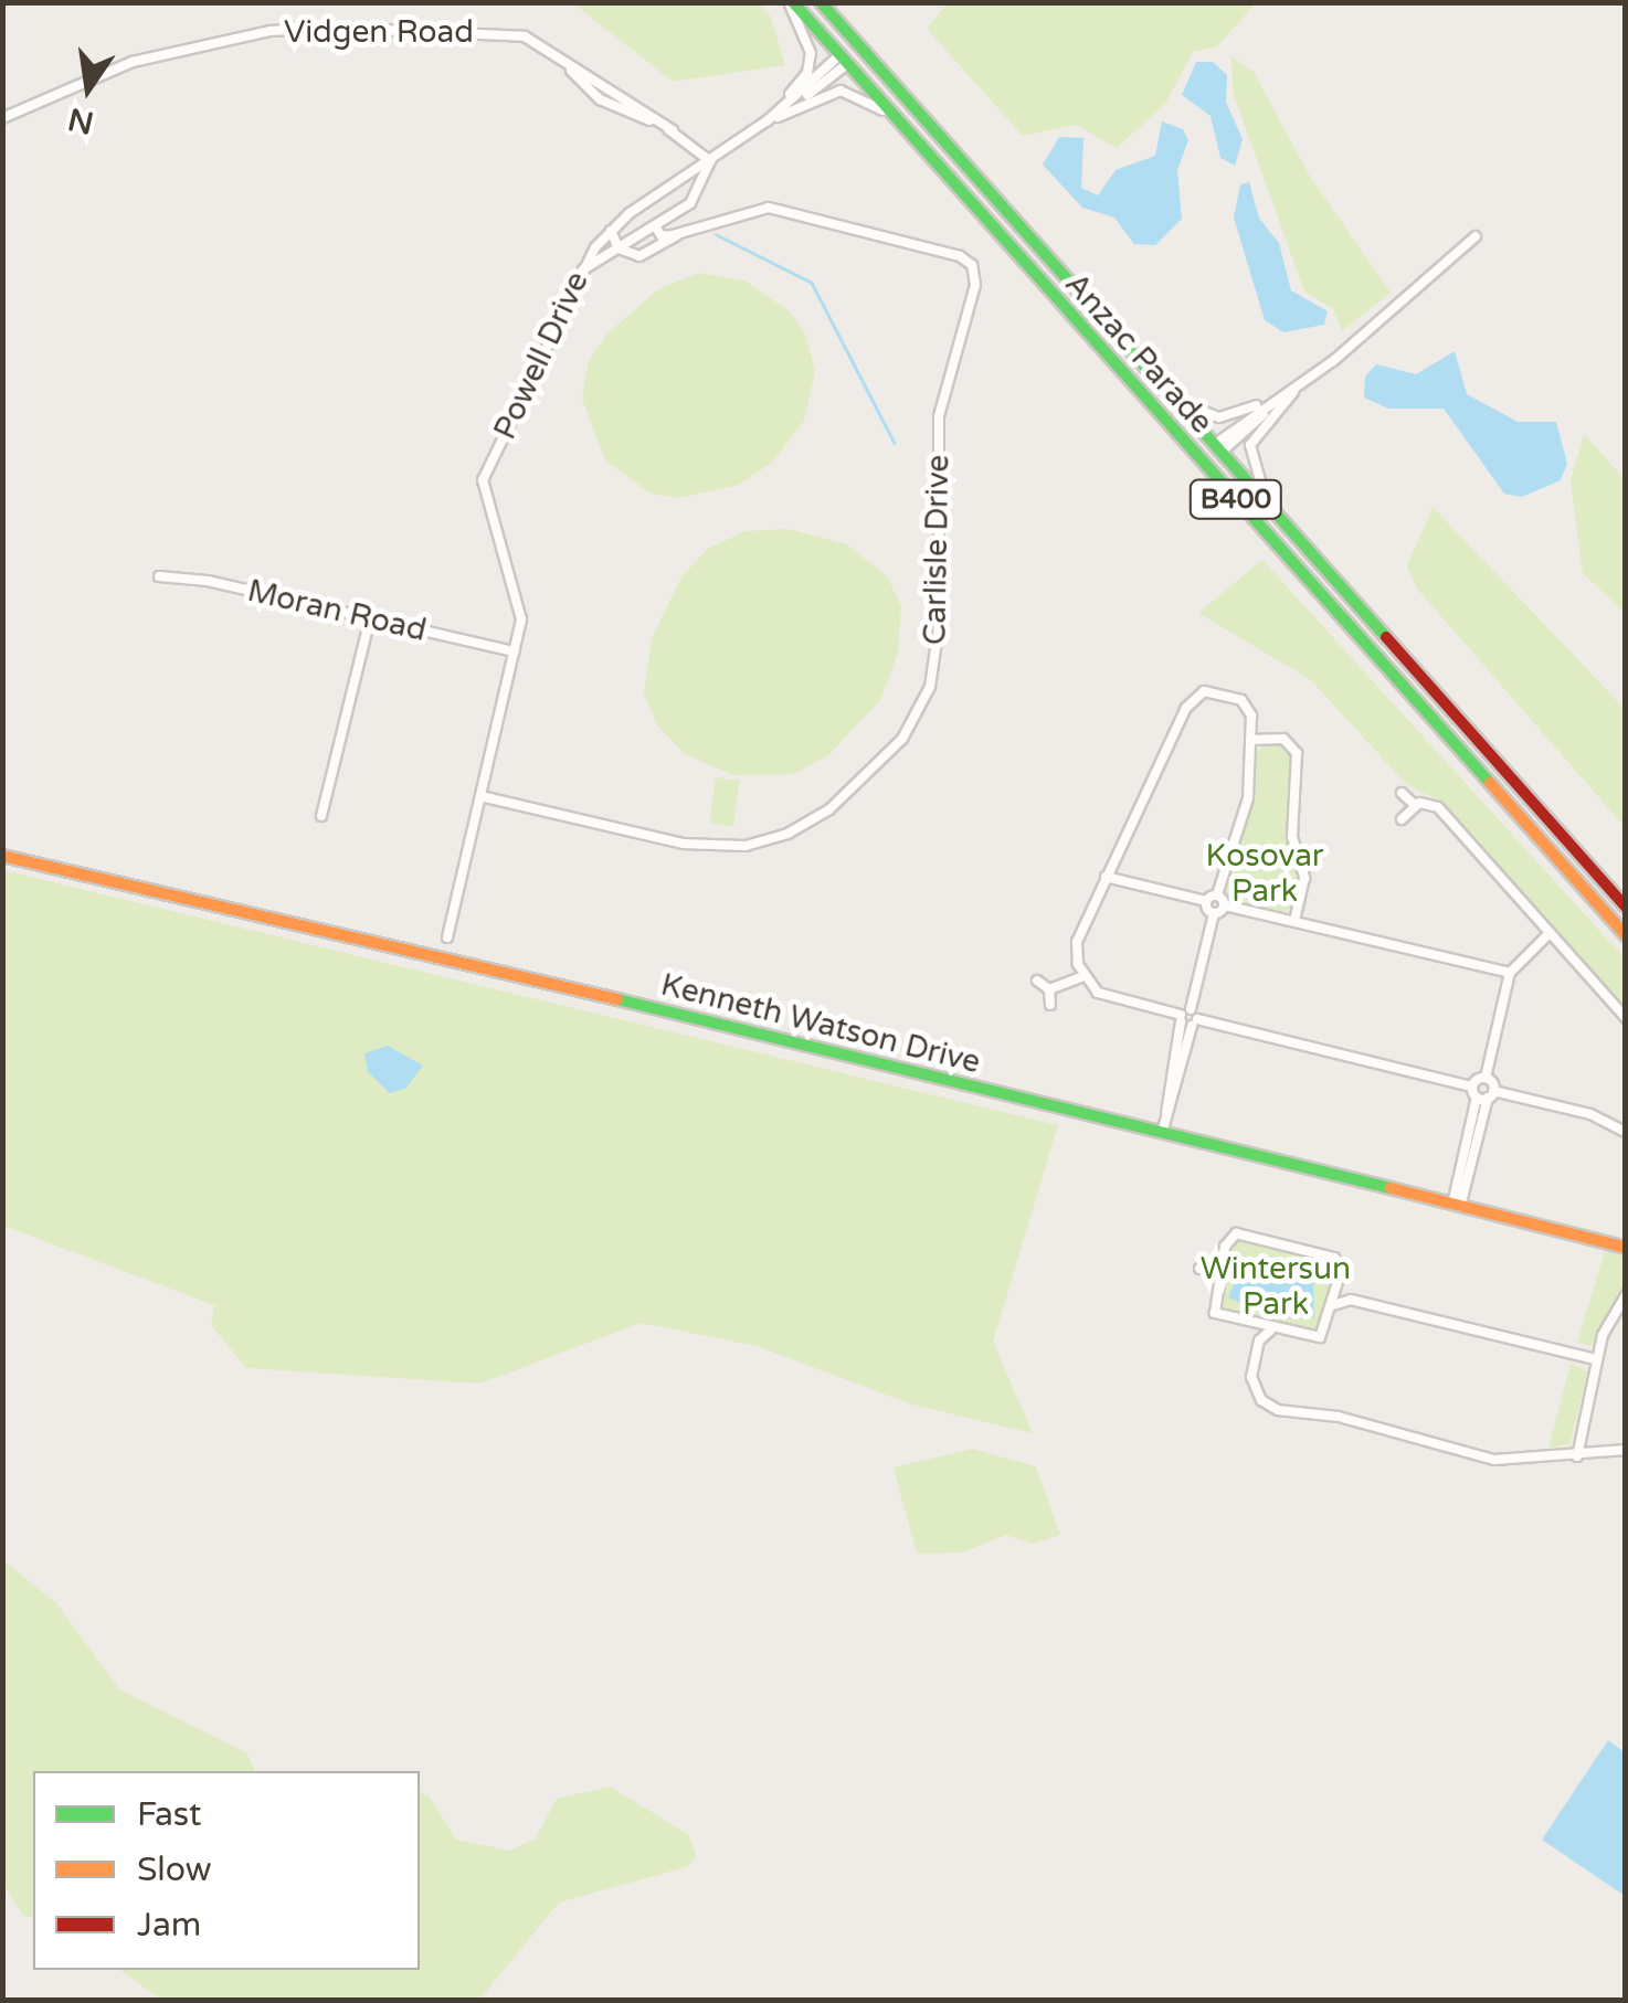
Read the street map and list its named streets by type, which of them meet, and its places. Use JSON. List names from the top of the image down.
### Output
{
  "streets": {
    "main road": ["Anzac Parade", "B400", "Kenneth Watson Drive"],
    "street": [
      "Vidgen Road",
      "Powell Drive",
      "Carlisle Drive",
      "Moran Road"
    ]
  },
  "crossings": [
    ["Vidgen Road", "Powell Drive"],
    ["Anzac Parade", "Powell Drive"],
    ["Powell Drive", "Moran Road"]
  ],
  "parks": ["Kosovar Park", "Wintersun Park"],
  "legend": ["Fast", "Slow", "Jam"],
  "north": "bottom"
}
